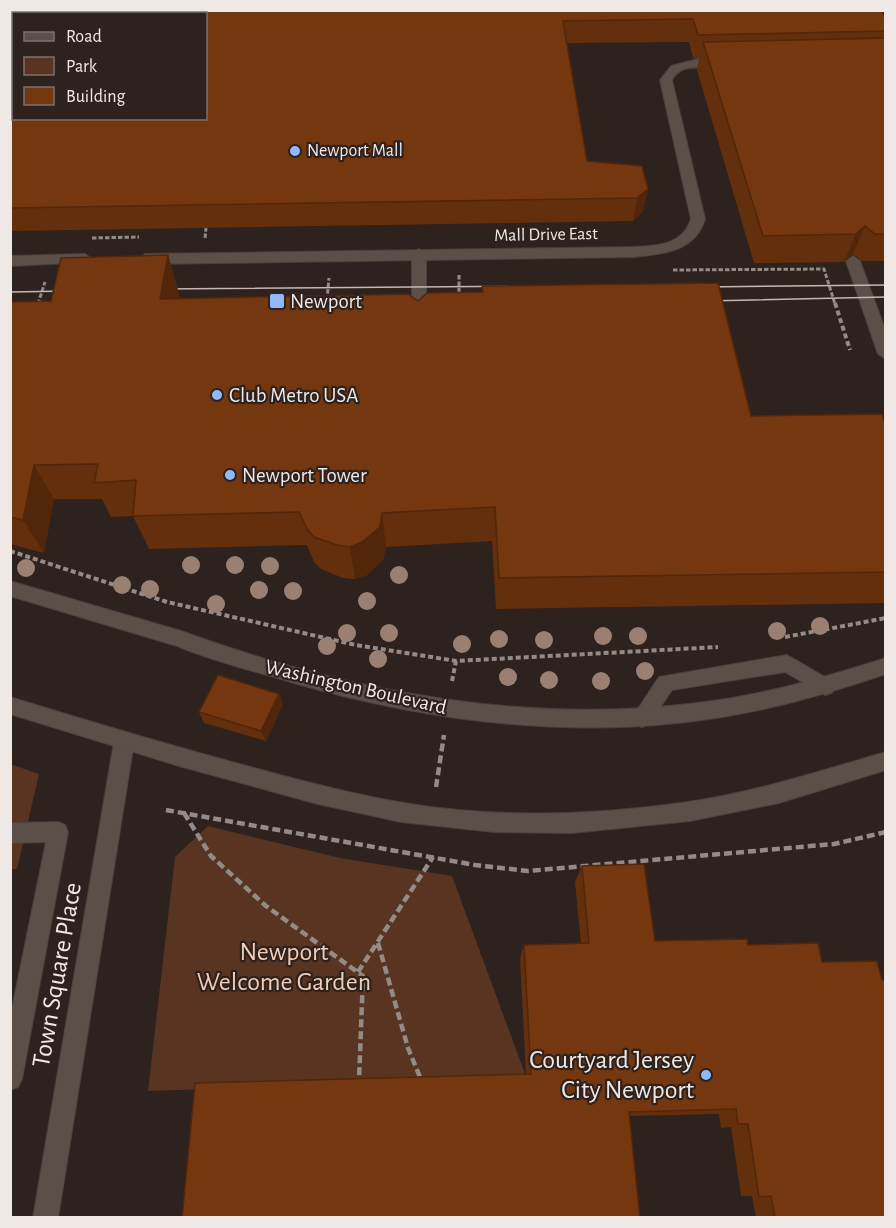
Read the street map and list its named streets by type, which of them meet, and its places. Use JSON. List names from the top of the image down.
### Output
{
  "streets": {
    "street": ["Mall Drive East", "Washington Boulevard", "Town Square Place"]
  },
  "parks": ["Newport Welcome Garden"],
  "places": {
    "other": [
      "Newport Mall",
      "Club Metro USA",
      "Newport Tower",
      "Courtyard Jersey City Newport"
    ],
    "transit": ["Newport"]
  },
  "legend": ["Road", "Park", "Building"]
}
